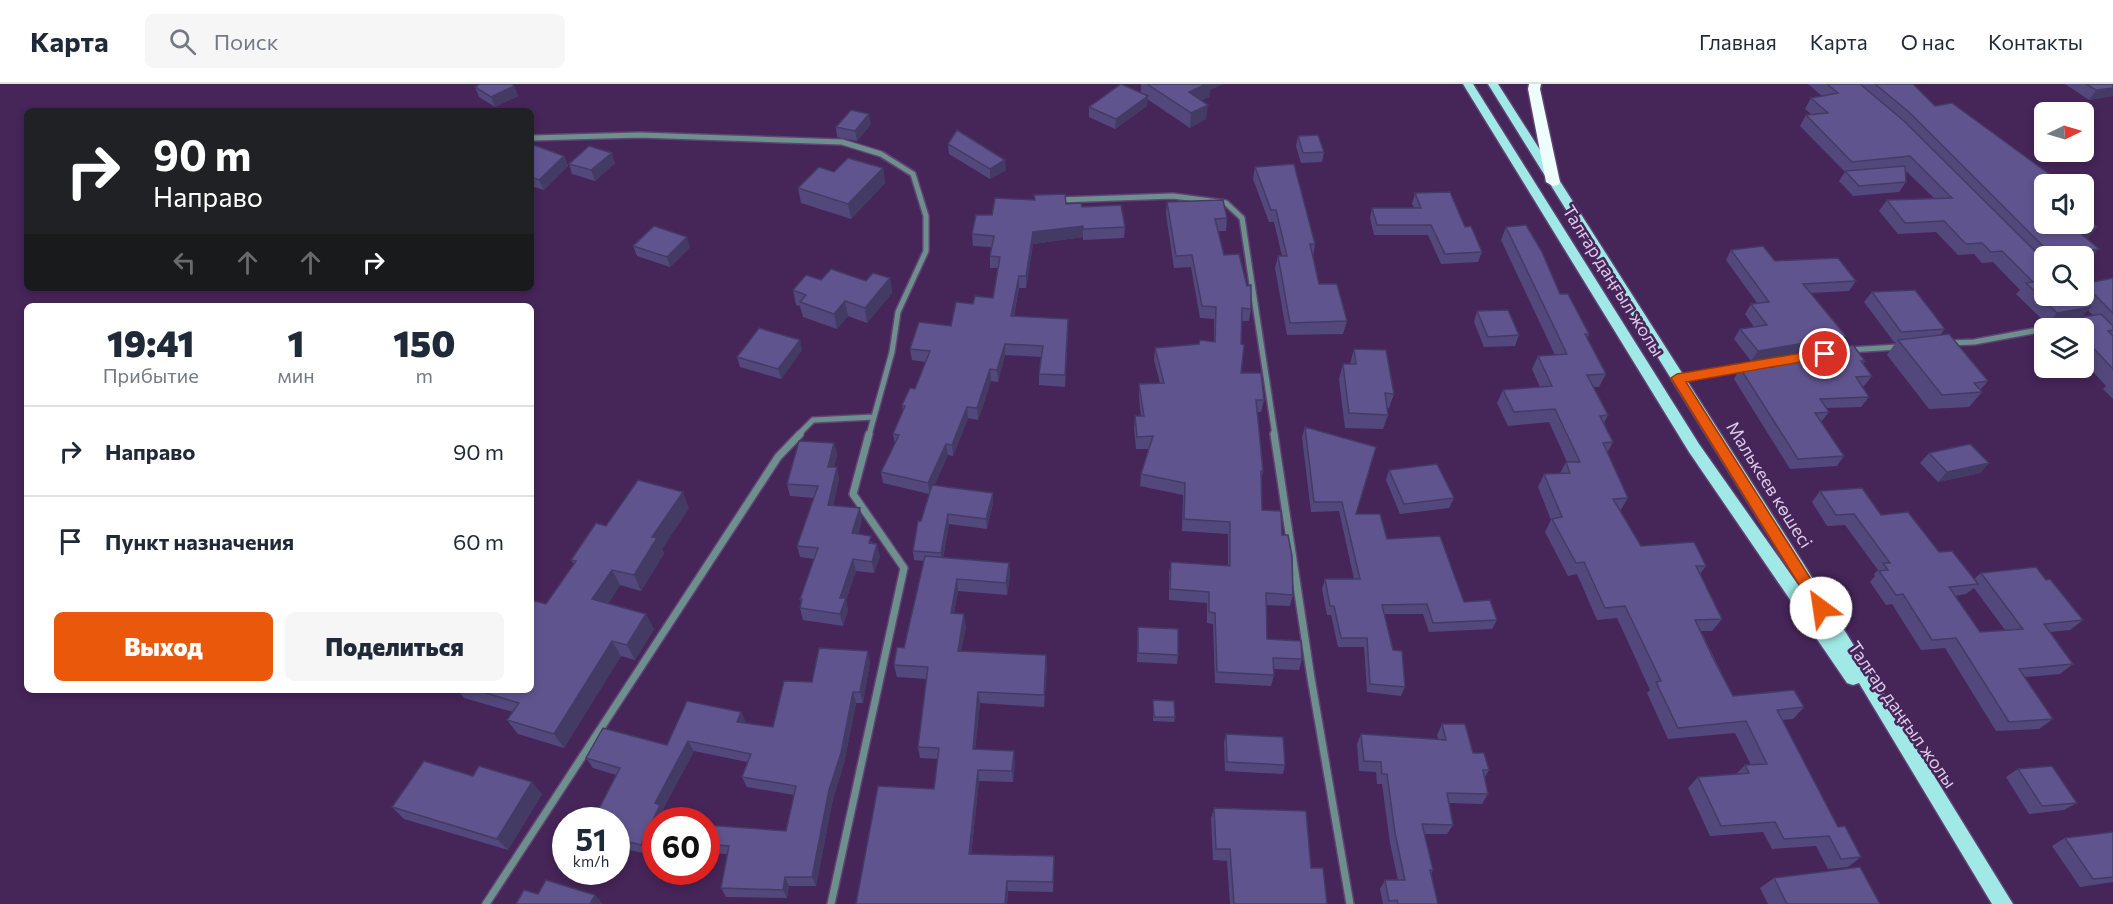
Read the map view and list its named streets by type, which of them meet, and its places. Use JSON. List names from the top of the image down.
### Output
{
  "streets": {
    "main road": ["Талғар даңғыл жолы", "Малькеев көшесі"]
  },
  "crossings": [
    ["Талғар даңғыл жолы", "Малькеев көшесі"]
  ],
  "north": "right",
  "page": {
    "header": "Карта",
    "search": "Поиск",
    "nav": [
      "Главная",
      "Карта",
      "О нас",
      "Контакты"
    ],
    "turn": ["90 m", "Направо"],
    "eta": [
      "19:41",
      "Прибытие",
      "1",
      "мин",
      "150",
      "m"
    ],
    "list": [
      {
        "name": "Направо",
        "value": "90 m"
      },
      {
        "name": "Пункт назначения",
        "value": "60 m"
      }
    ],
    "buttons": ["Выход", "Поделиться"],
    "speed": "51 km/h",
    "limit": "60"
  }
}
